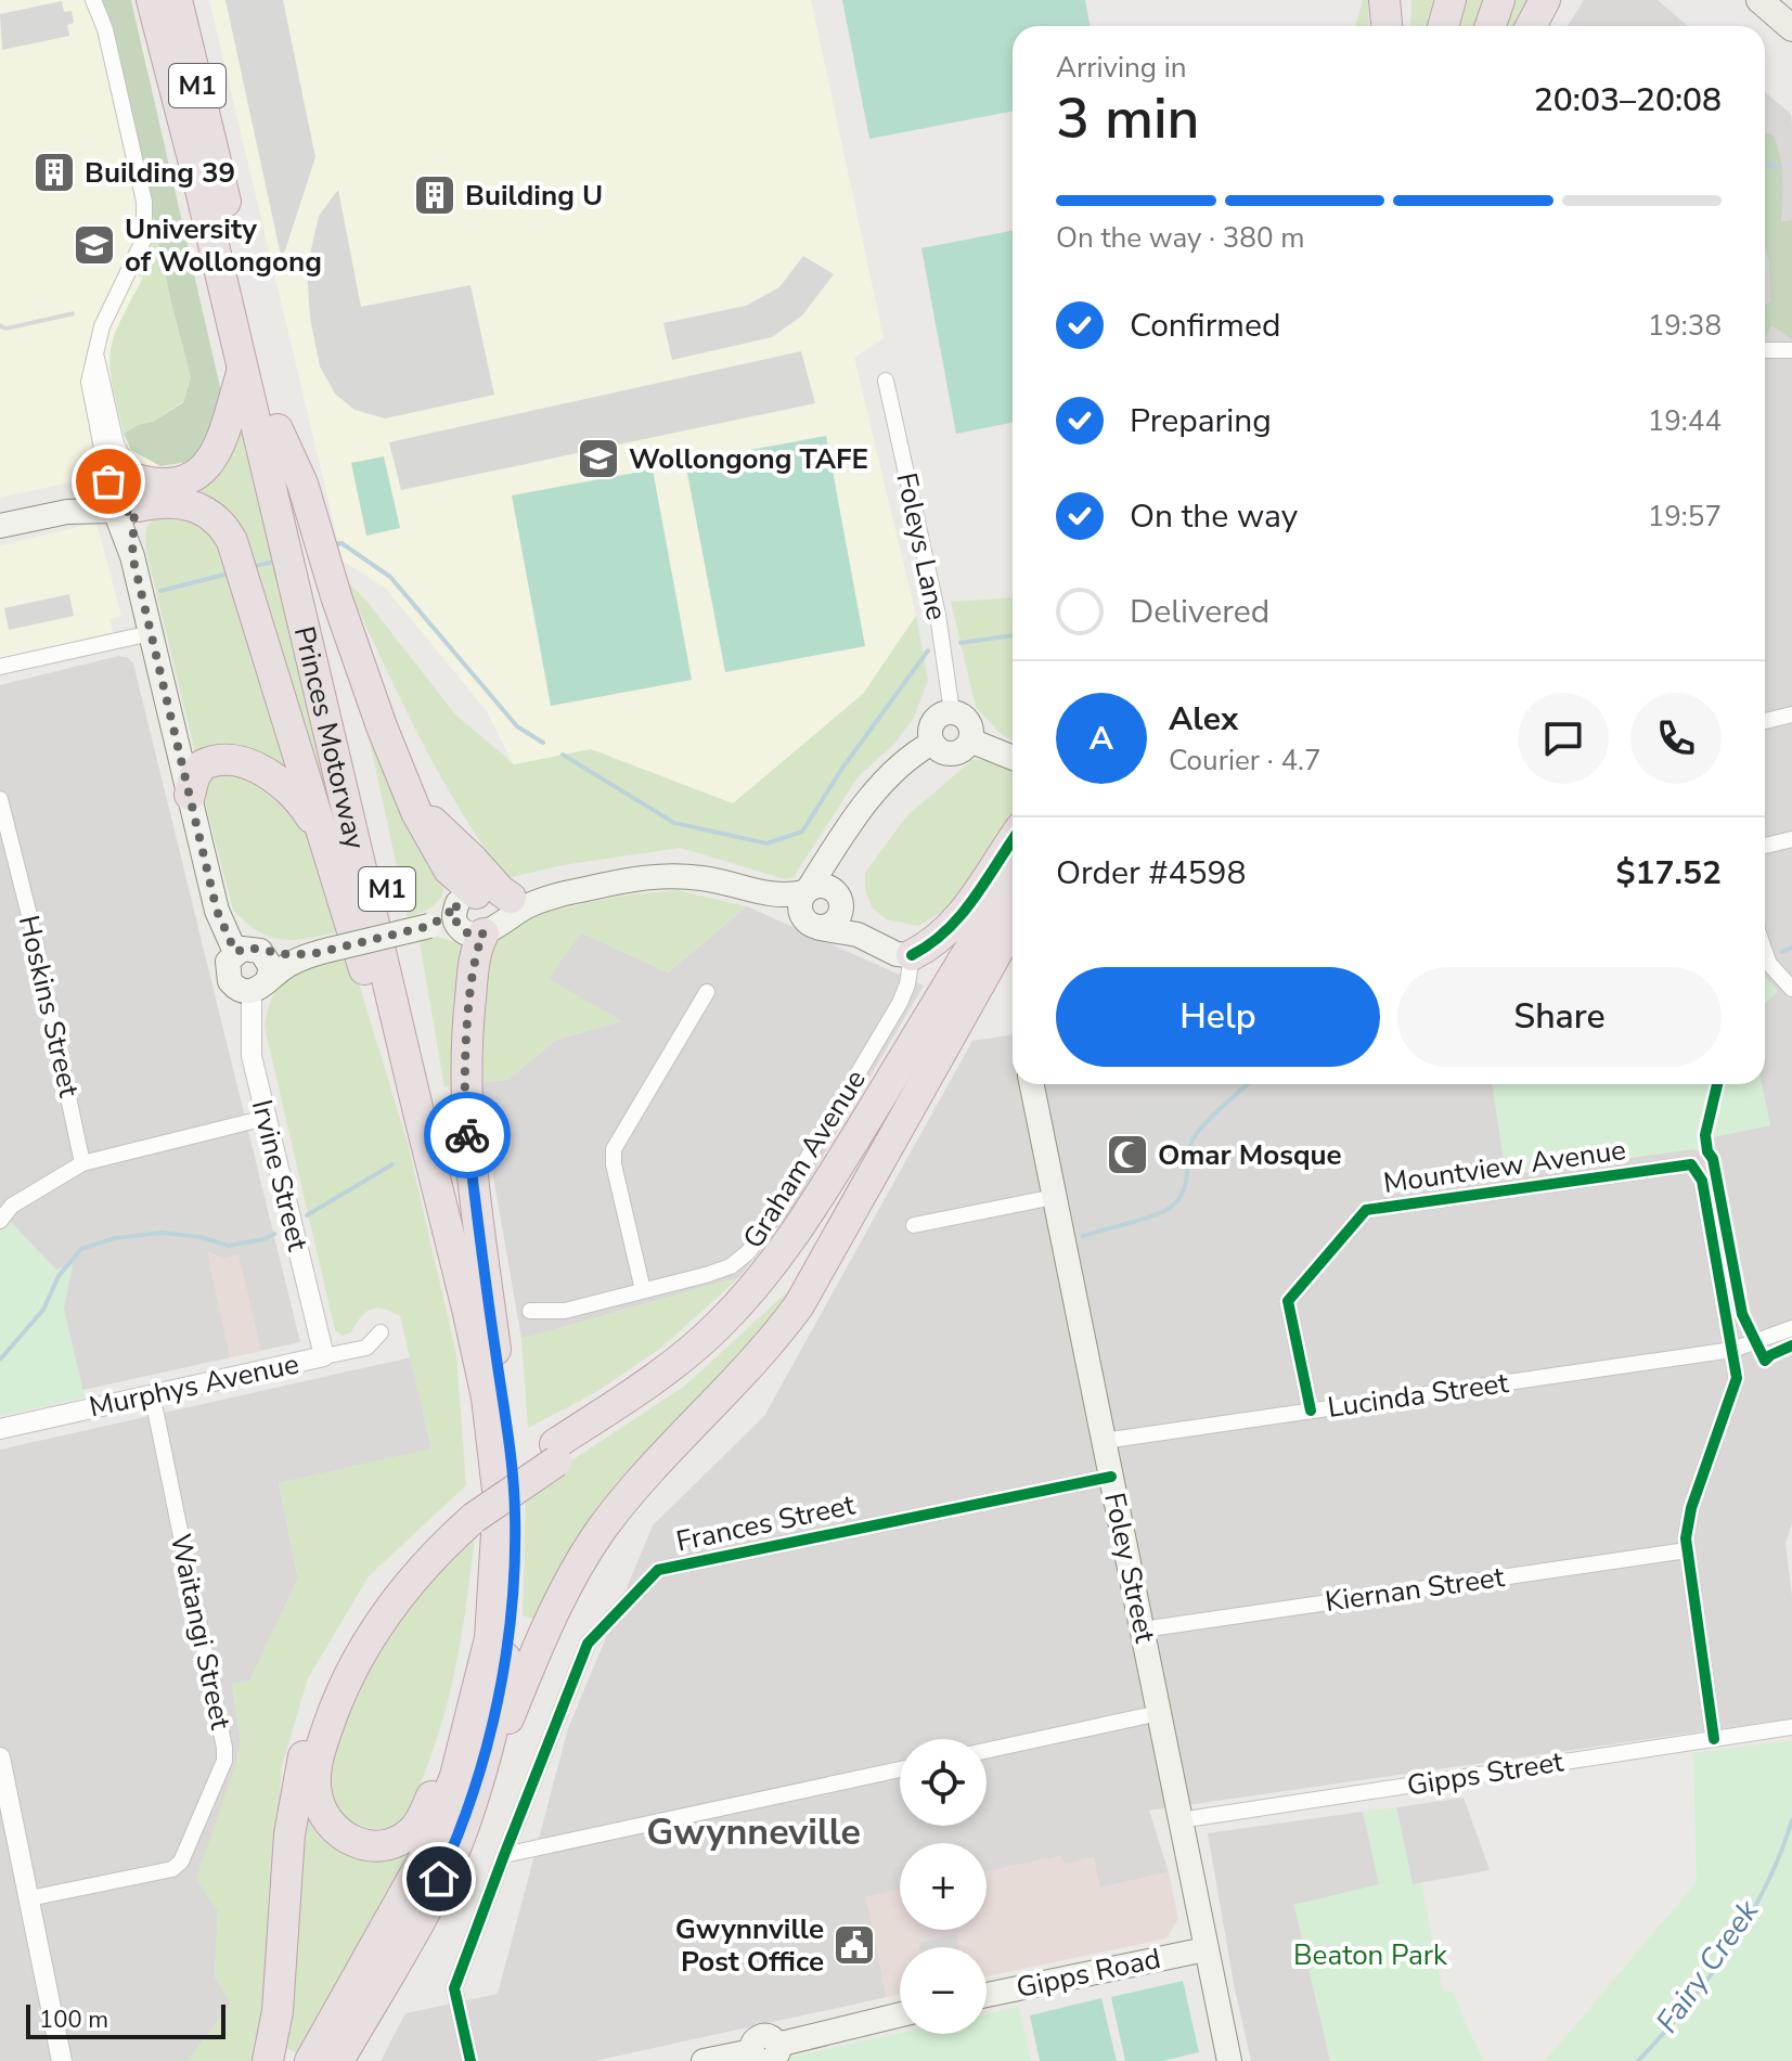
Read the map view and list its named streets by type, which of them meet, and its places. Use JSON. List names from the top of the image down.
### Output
{
  "streets": {
    "highway": ["M1", "Princes Motorway"],
    "main road": ["Foley Street", "Gipps Road"],
    "street": [
      "Foleys Lane",
      "Hoskins Street",
      "Graham Avenue",
      "Mountview Avenue",
      "Irvine Street",
      "Murphys Avenue",
      "Lucinda Street",
      "Frances Street",
      "Kiernan Street",
      "Waitangi Street",
      "Gipps Street"
    ]
  },
  "crossings": [
    ["Mountview Avenue", "Lucinda Street"],
    ["Irvine Street", "Murphys Avenue"],
    ["Murphys Avenue", "Waitangi Street"],
    ["Lucinda Street", "Foley Street"],
    ["Frances Street", "Foley Street"],
    ["Foley Street", "Kiernan Street"],
    ["Foley Street", "Gipps Street"],
    ["Foley Street", "Gipps Road"]
  ],
  "districts": ["Gwynneville"],
  "water": ["Fairy Creek"],
  "parks": ["Beaton Park"],
  "places": {
    "building": ["Building 39", "Building U"],
    "school or university": ["University of Wollongong", "Wollongong TAFE"],
    "mosque": ["Omar Mosque"],
    "public building": ["Gwynnville Post Office"]
  },
  "scale_bar": "100 m",
  "page": {
    "heading": ["3 min", "Arriving in", "20:03–20:08"],
    "panel": [
      "Alex",
      "Courier · 4.7",
      "Order #4598",
      "$17.52"
    ],
    "bar": "On the way · 380 m",
    "list": [
      ["Confirmed", "19:38"],
      ["Preparing", "19:44"],
      ["On the way", "19:57"],
      "Delivered"
    ],
    "round": "A",
    "buttons": ["Help", "Share"],
    "map_buttons": ["+", "−"],
    "scale": "100 m"
  }
}
